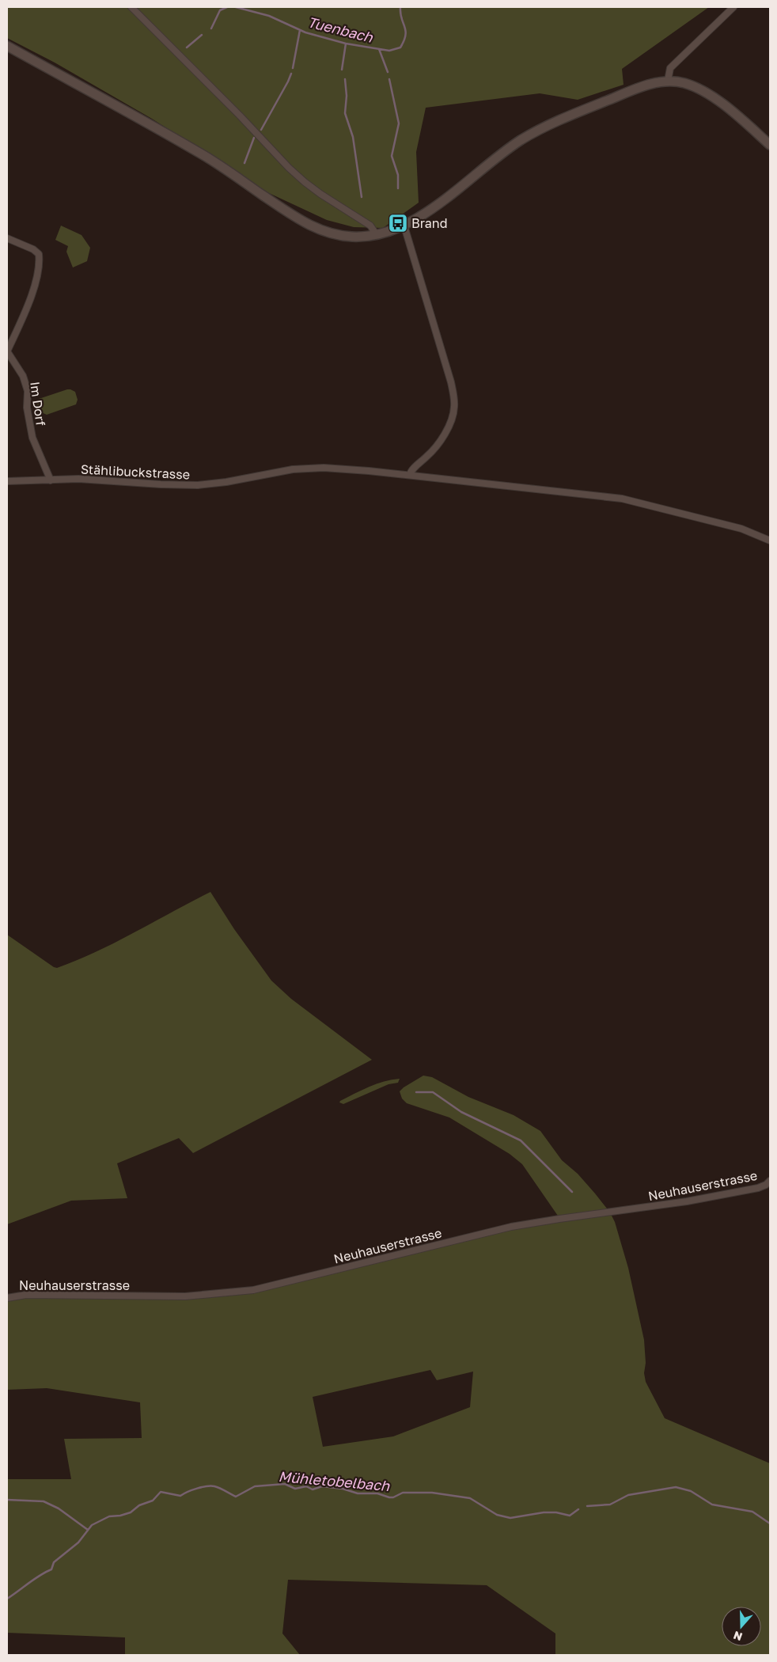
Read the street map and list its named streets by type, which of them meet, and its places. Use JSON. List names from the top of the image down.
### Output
{
  "streets": {
    "street": ["Im Dorf", "Stählibuckstrasse", "Neuhauserstrasse"]
  },
  "crossings": [
    ["Im Dorf", "Stählibuckstrasse"]
  ],
  "water": ["Tuenbach", "Mühletobelbach"],
  "places": {
    "bus stop": ["Brand"]
  },
  "north": "bottom"
}
